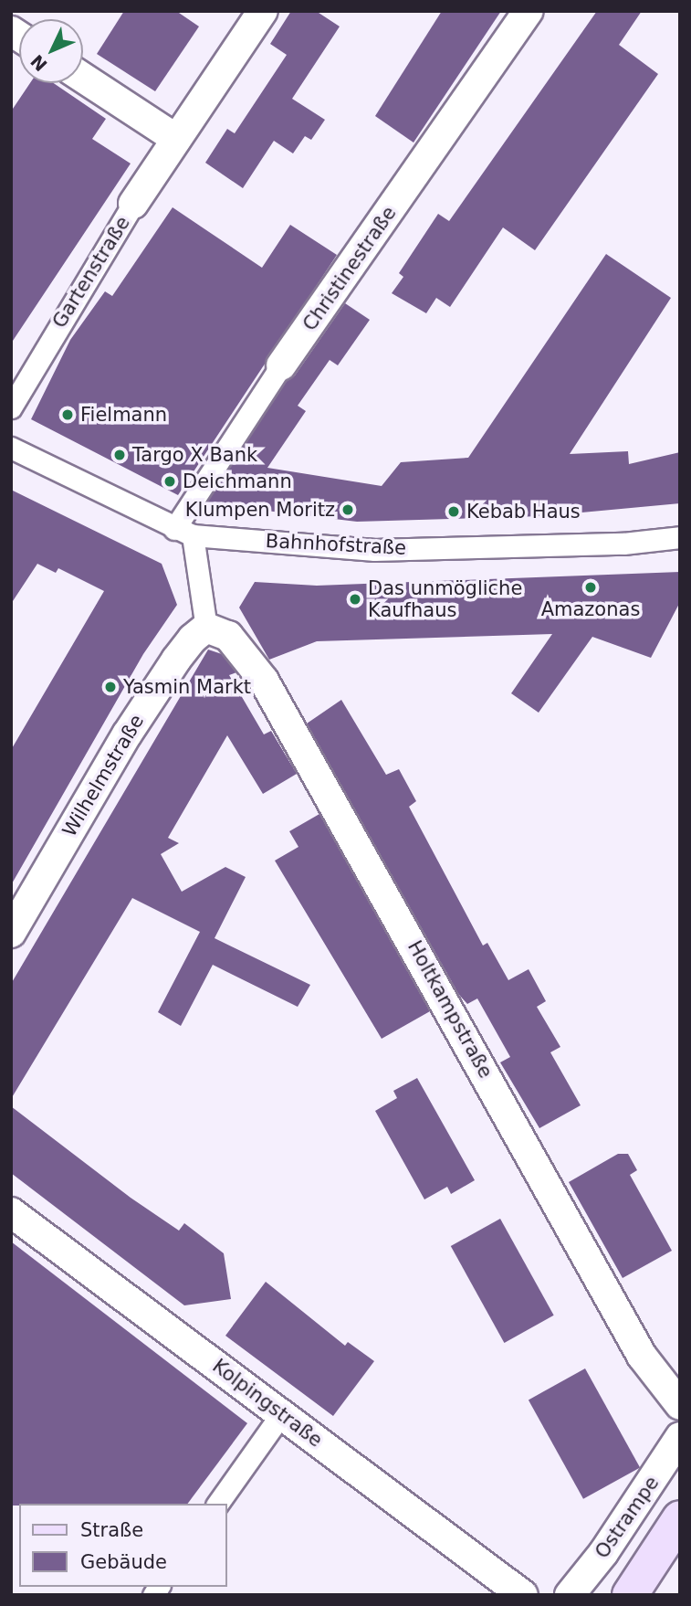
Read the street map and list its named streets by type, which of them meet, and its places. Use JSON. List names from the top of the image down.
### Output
{
  "streets": {
    "street": [
      "Christinestraße",
      "Gartenstraße",
      "Bahnhofstraße",
      "Wilhelmstraße",
      "Holtkampstraße",
      "Kolpingstraße",
      "Ostrampe"
    ]
  },
  "crossings": [
    ["Christinestraße", "Bahnhofstraße"],
    ["Wilhelmstraße", "Holtkampstraße"]
  ],
  "places": [
    "Fielmann",
    "Targo X Bank",
    "Deichmann",
    "Klumpen Moritz",
    "Kebab Haus",
    "Amazonas",
    "Das unmögliche Kaufhaus",
    "Yasmin Markt"
  ],
  "legend": ["Straße", "Gebäude"],
  "north": "bottom left"
}
